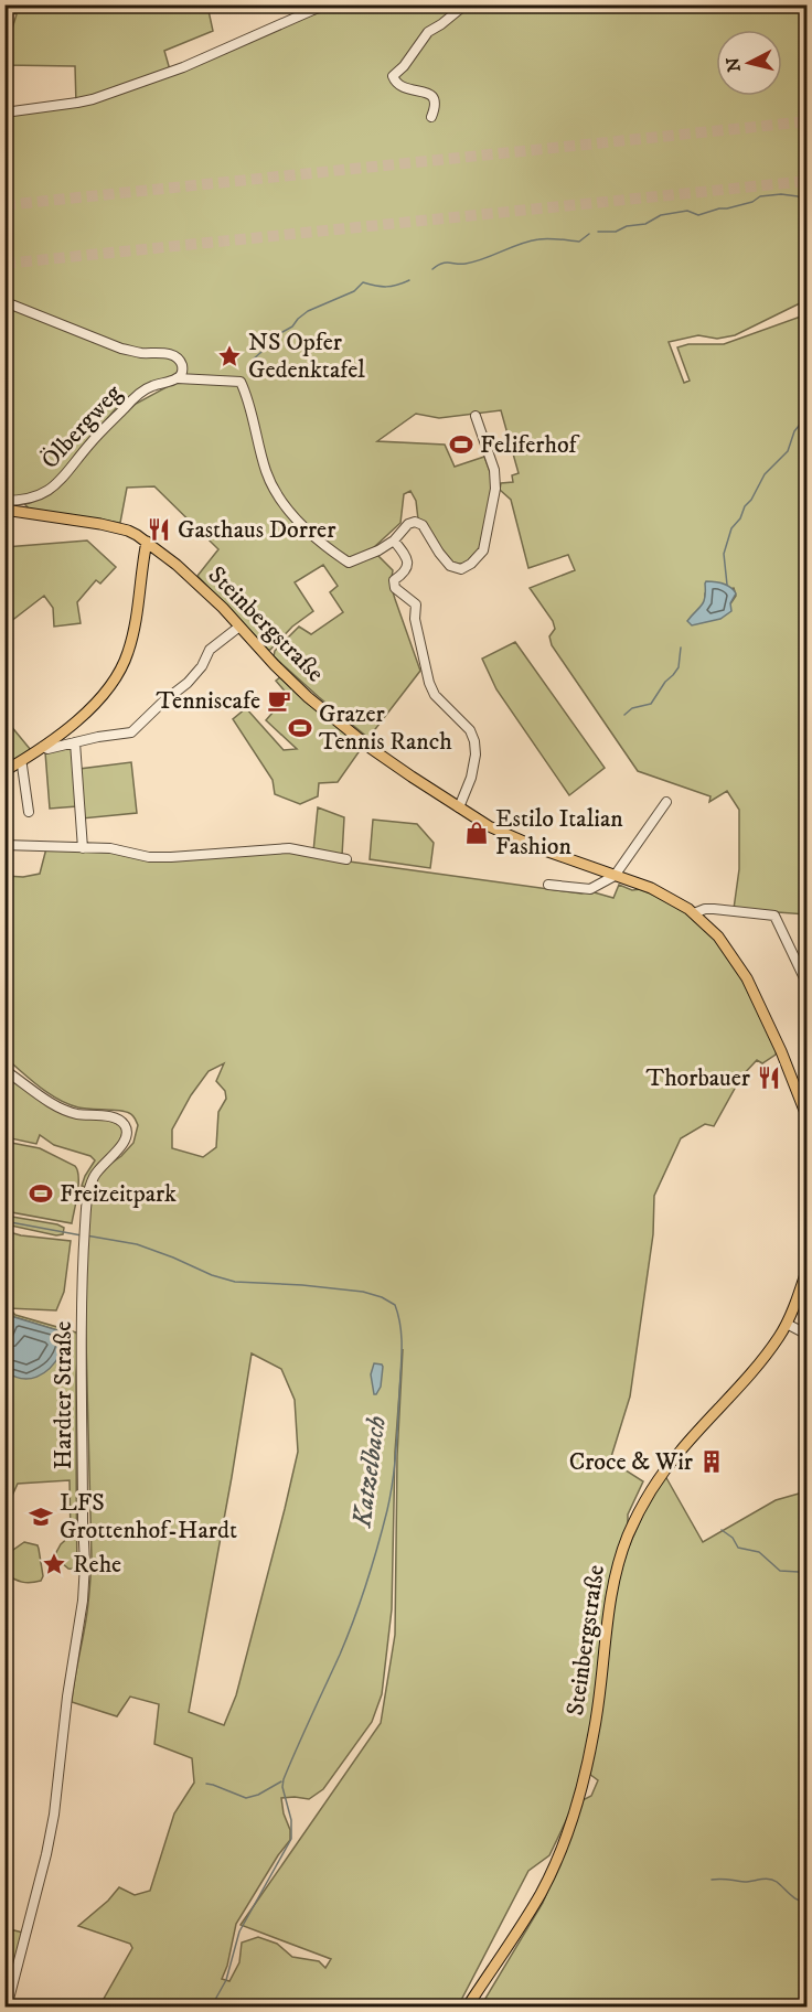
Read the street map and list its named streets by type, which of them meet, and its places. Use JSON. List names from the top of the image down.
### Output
{
  "streets": {
    "main road": ["Steinbergstraße"],
    "street": ["Ölbergweg", "Hardter Straße"]
  },
  "water": ["Katzelbach"],
  "places": {
    "place": ["NS Opfer Gedenktafel", "Rehe"],
    "sports": ["Feliferhof", "Grazer Tennis Ranch", "Freizeitpark"],
    "restaurant": ["Gasthaus Dorrer", "Thorbauer"],
    "cafe": ["Tenniscafe"],
    "shop": ["Estilo Italian Fashion"],
    "building": ["Croce & Wir"],
    "school or university": ["LFS Grottenhof-Hardt"]
  },
  "north": "left"
}
